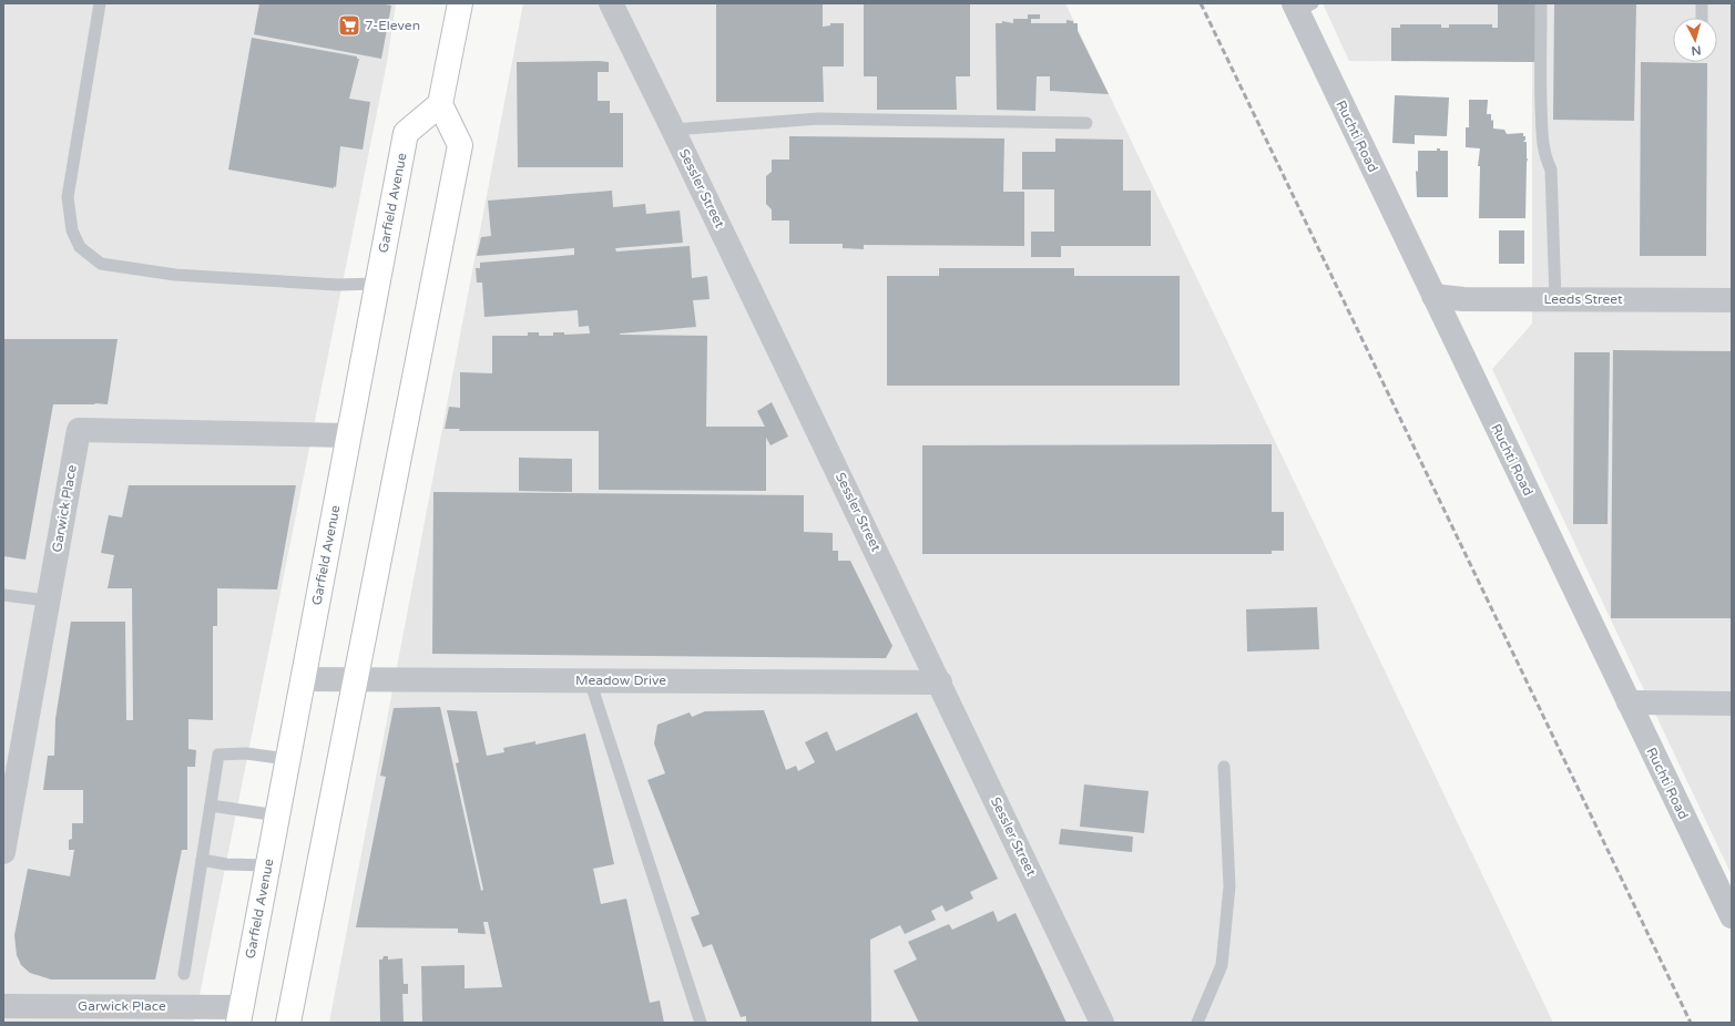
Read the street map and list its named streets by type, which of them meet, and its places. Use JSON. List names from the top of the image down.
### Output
{
  "streets": {
    "main road": ["Garfield Avenue"],
    "street": [
      "Ruchti Road",
      "Sessler Street",
      "Leeds Street",
      "Garwick Place",
      "Meadow Drive"
    ]
  },
  "crossings": [
    ["Ruchti Road", "Leeds Street"],
    ["Sessler Street", "Meadow Drive"],
    ["Garfield Avenue", "Garwick Place"],
    ["Garfield Avenue", "Meadow Drive"]
  ],
  "places": {
    "supermarket": ["7-Eleven"]
  },
  "north": "bottom"
}
